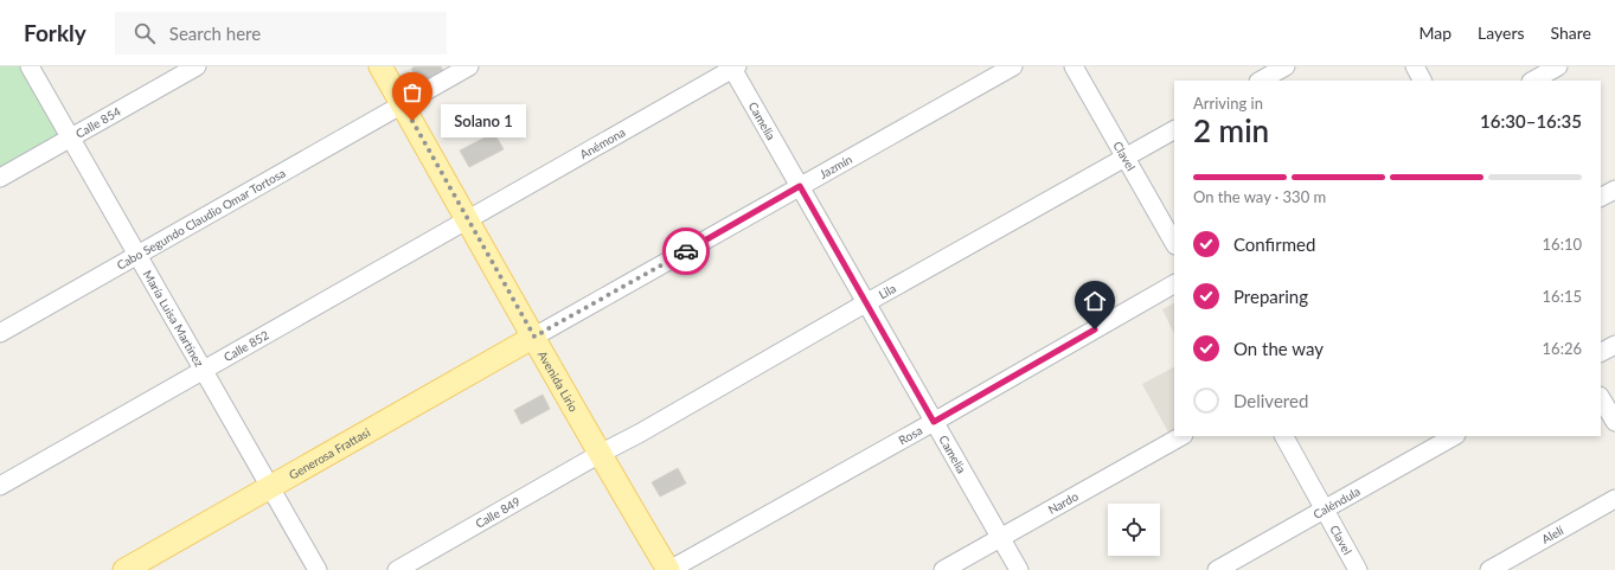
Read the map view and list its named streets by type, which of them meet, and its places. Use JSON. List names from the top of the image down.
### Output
{
  "streets": {
    "main road": ["Avenida Lirio", "Generosa Frattasi"],
    "street": [
      "Camelia",
      "Calle 854",
      "Anémona",
      "Clavel",
      "Jazmín",
      "Cabo Segundo Claudio Omar Tortosa",
      "Lila",
      "María Luisa Martínez",
      "Calle 852",
      "Rosa",
      "Nardo",
      "Caléndula",
      "Calle 849",
      "Alelí"
    ]
  },
  "crossings": [
    ["Camelia", "Anémona"],
    ["Camelia", "Jazmín"],
    ["Camelia", "Lila"],
    ["Camelia", "Rosa"],
    ["Camelia", "Nardo"],
    ["Calle 854", "María Luisa Martínez"],
    ["Anémona", "Calle 852"],
    ["Anémona", "Avenida Lirio"],
    ["Clavel", "Lila"],
    ["Clavel", "Caléndula"],
    ["Jazmín", "Avenida Lirio"],
    ["Jazmín", "Generosa Frattasi"],
    ["Cabo Segundo Claudio Omar Tortosa", "María Luisa Martínez"],
    ["Cabo Segundo Claudio Omar Tortosa", "Avenida Lirio"],
    ["Lila", "Avenida Lirio"],
    ["Lila", "Calle 849"],
    ["María Luisa Martínez", "Calle 852"],
    ["María Luisa Martínez", "Generosa Frattasi"],
    ["Calle 852", "Avenida Lirio"],
    ["Avenida Lirio", "Rosa"],
    ["Avenida Lirio", "Generosa Frattasi"],
    ["Avenida Lirio", "Calle 849"]
  ],
  "places": ["Solano 1"],
  "page": {
    "header": "Forkly",
    "search": "Search here",
    "nav": ["Map", "Layers", "Share"],
    "heading": ["2 min", "Arriving in", "16:30–16:35"],
    "bubble": "Solano 1",
    "bar": "On the way · 330 m",
    "list": [
      ["Confirmed", "16:10"],
      ["Preparing", "16:15"],
      ["On the way", "16:26"],
      "Delivered"
    ]
  }
}
